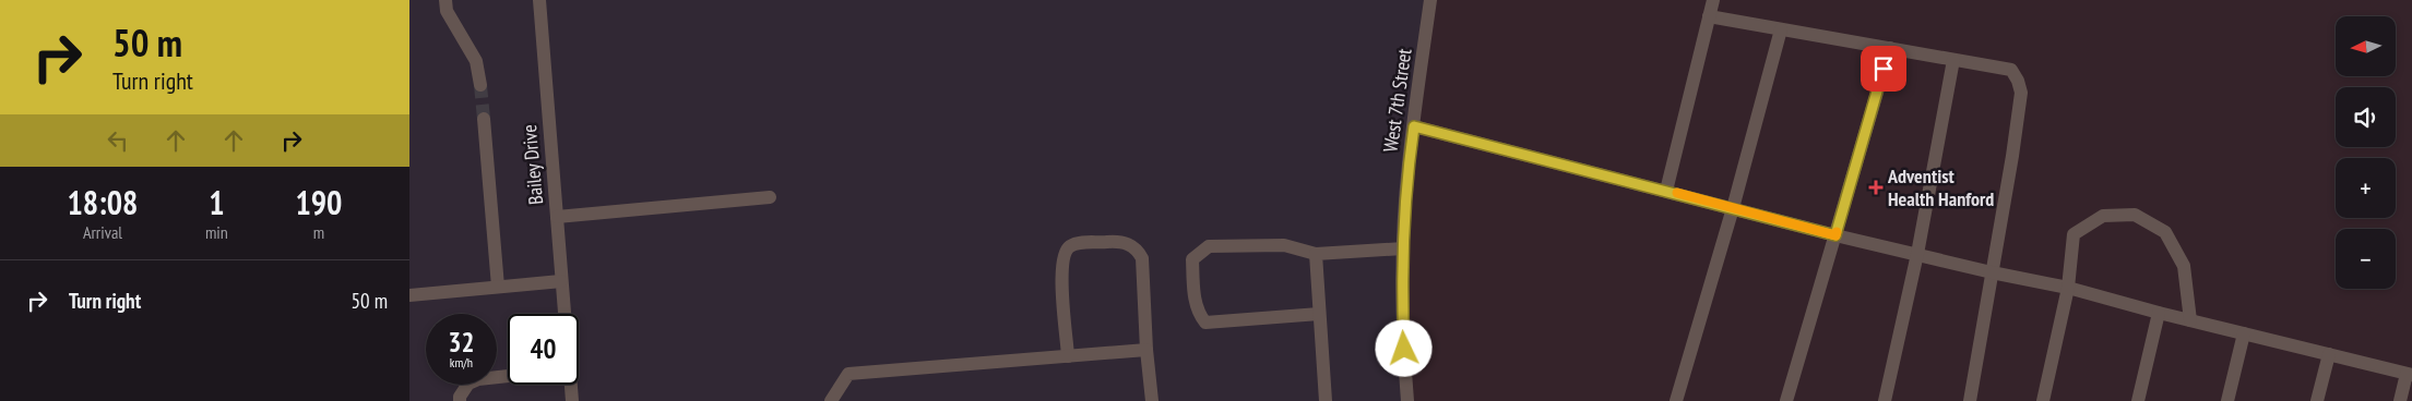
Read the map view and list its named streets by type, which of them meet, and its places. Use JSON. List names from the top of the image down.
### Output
{
  "streets": {
    "street": ["West 7th Street", "Bailey Drive"]
  },
  "places": {
    "health": ["Adventist Health Hanford"]
  },
  "north": "left",
  "page": {
    "turn": ["50 m", "Turn right"],
    "map_buttons": ["+", "−"],
    "eta": [
      "18:08",
      "Arrival",
      "1",
      "min",
      "190",
      "m"
    ],
    "list": [
      {
        "name": "Turn right",
        "value": "50 m"
      }
    ],
    "speed": "32 km/h",
    "limit": "40"
  }
}
